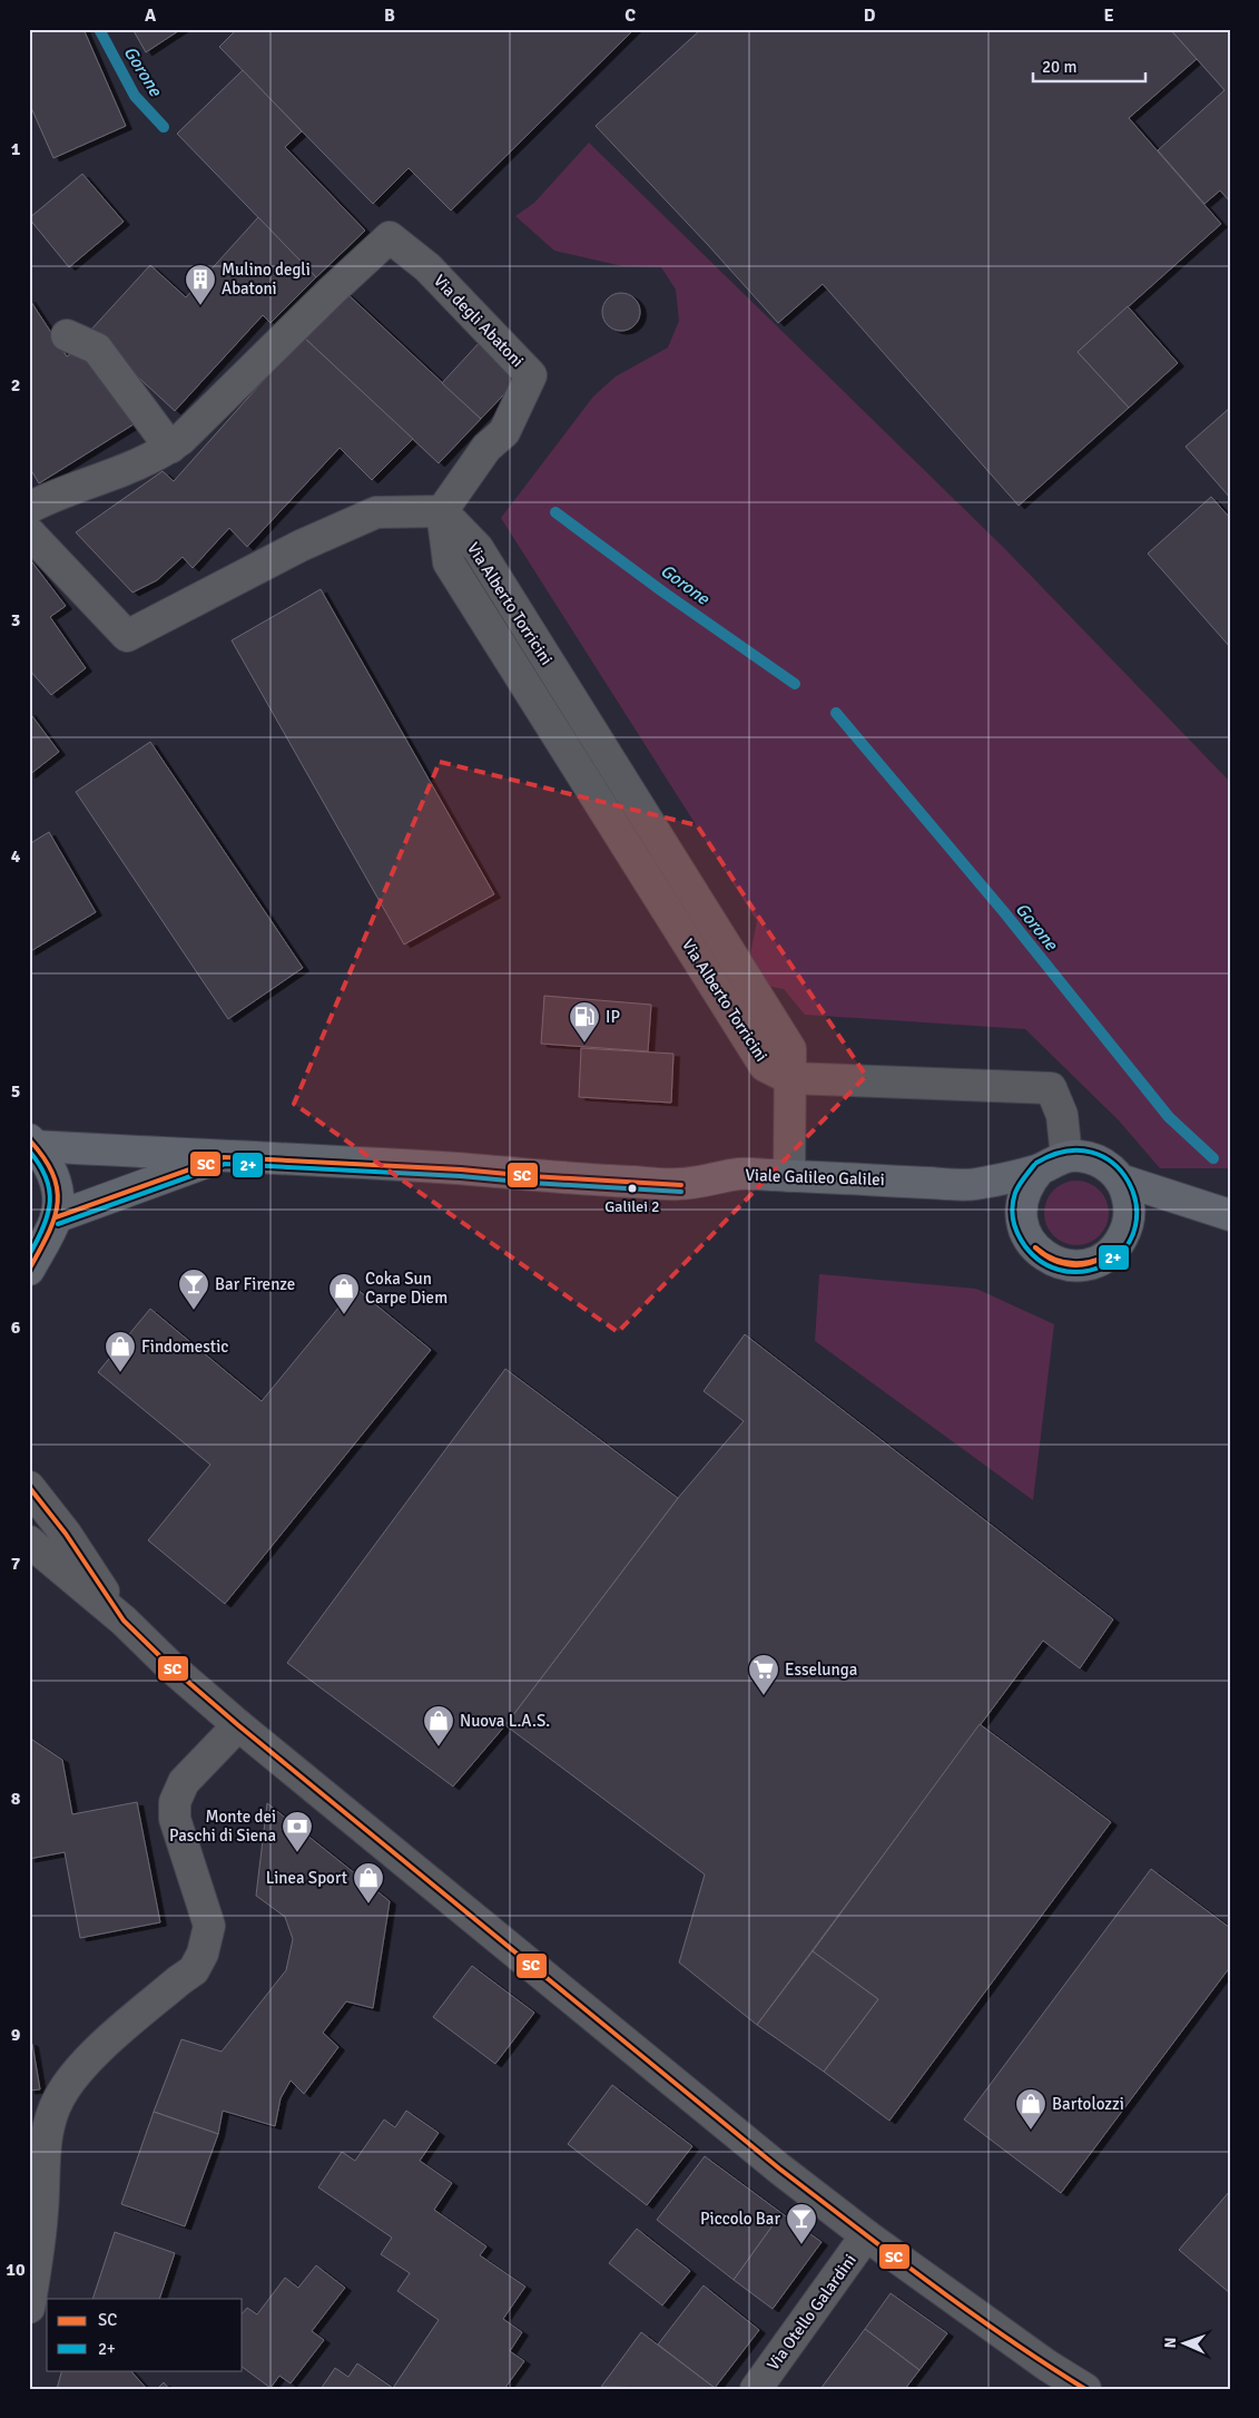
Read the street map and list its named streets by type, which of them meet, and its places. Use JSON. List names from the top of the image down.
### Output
{
  "streets": {
    "main road": ["Viale Galileo Galilei"],
    "street": ["Via degli Abatoni", "Via Alberto Torricini", "Via Otello Galardini"]
  },
  "crossings": [
    ["Via degli Abatoni", "Via Alberto Torricini"],
    ["Via Alberto Torricini", "Viale Galileo Galilei"]
  ],
  "water": ["Gorone"],
  "places": {
    "building": ["Mulino degli Abatoni"],
    "fuel station": ["IP"],
    "other": ["Galilei 2"],
    "bar": ["Bar Firenze", "Piccolo Bar"],
    "shop": [
      "Coka Sun Carpe Diem",
      "Findomestic",
      "Nuova L.A.S.",
      "Linea Sport",
      "Bartolozzi"
    ],
    "supermarket": ["Esselunga"],
    "bank": ["Monte dei Paschi di Siena"]
  },
  "lines": ["transit line SC", "transit line 2+"],
  "legend": ["SC", "2+"],
  "scale_bar": "20 m",
  "north": "left",
  "grid": {
    "columns": [
      "A",
      "B",
      "C",
      "D",
      "E"
    ],
    "rows": [
      "1",
      "2",
      "3",
      "4",
      "5",
      "6",
      "7",
      "8",
      "9",
      "10"
    ]
  }
}
